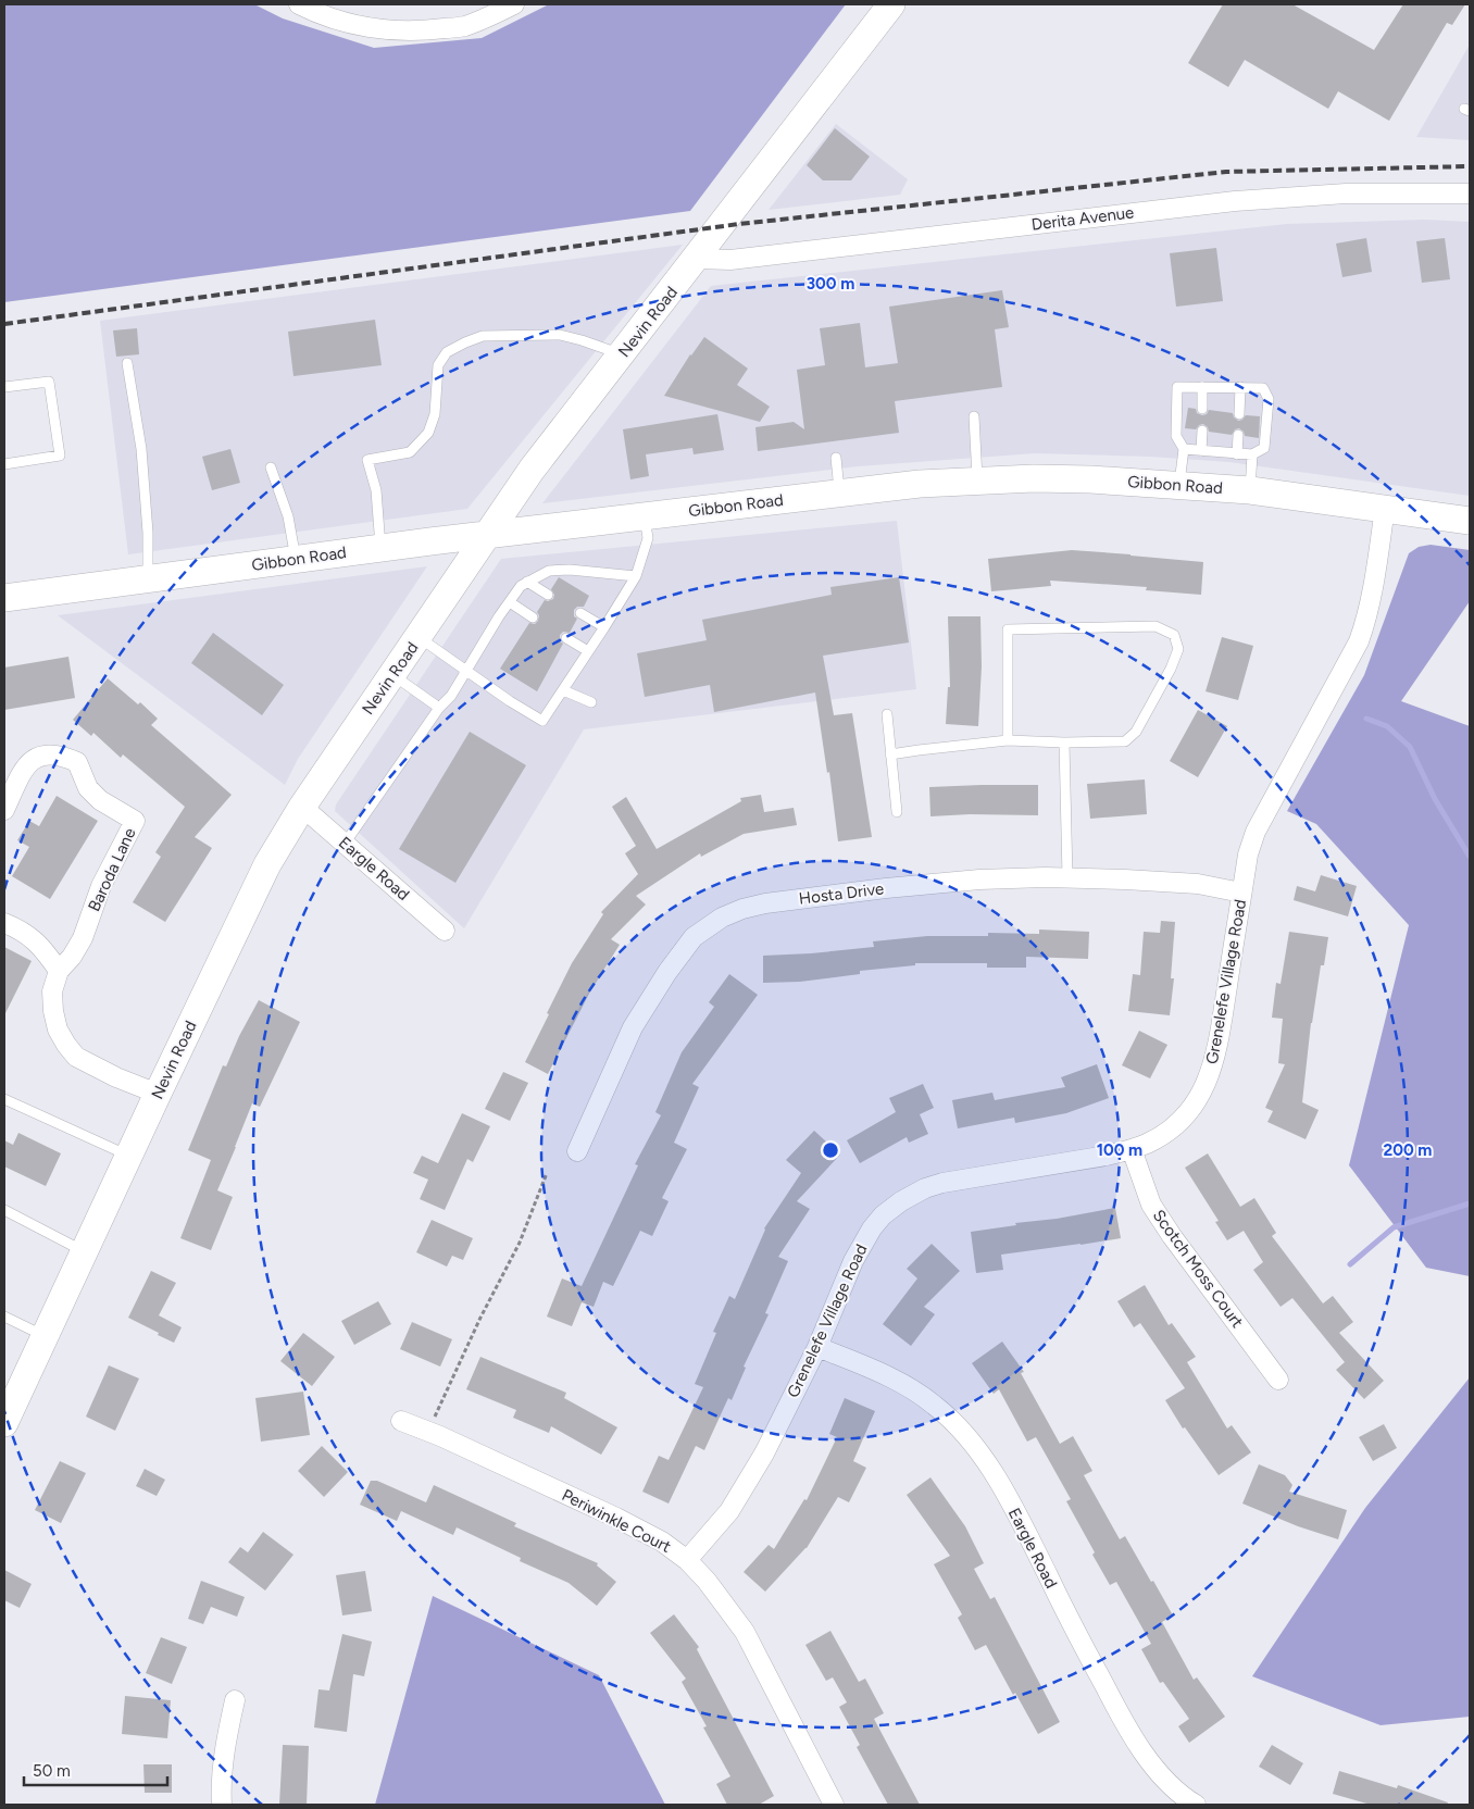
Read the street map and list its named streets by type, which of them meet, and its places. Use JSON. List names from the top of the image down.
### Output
{
  "streets": {
    "main road": ["Nevin Road", "Gibbon Road"],
    "street": [
      "Derita Avenue",
      "Eargle Road",
      "Baroda Lane",
      "Hosta Drive",
      "Grenelefe Village Road",
      "Scotch Moss Court",
      "Periwinkle Court"
    ]
  },
  "crossings": [
    ["Derita Avenue", "Nevin Road"],
    ["Nevin Road", "Gibbon Road"],
    ["Nevin Road", "Eargle Road"],
    ["Nevin Road", "Baroda Lane"],
    ["Gibbon Road", "Grenelefe Village Road"],
    ["Eargle Road", "Grenelefe Village Road"],
    ["Hosta Drive", "Grenelefe Village Road"],
    ["Grenelefe Village Road", "Scotch Moss Court"],
    ["Grenelefe Village Road", "Periwinkle Court"]
  ],
  "scale_bar": "50 m",
  "rings": ["300 m", "100 m", "200 m"]
}
